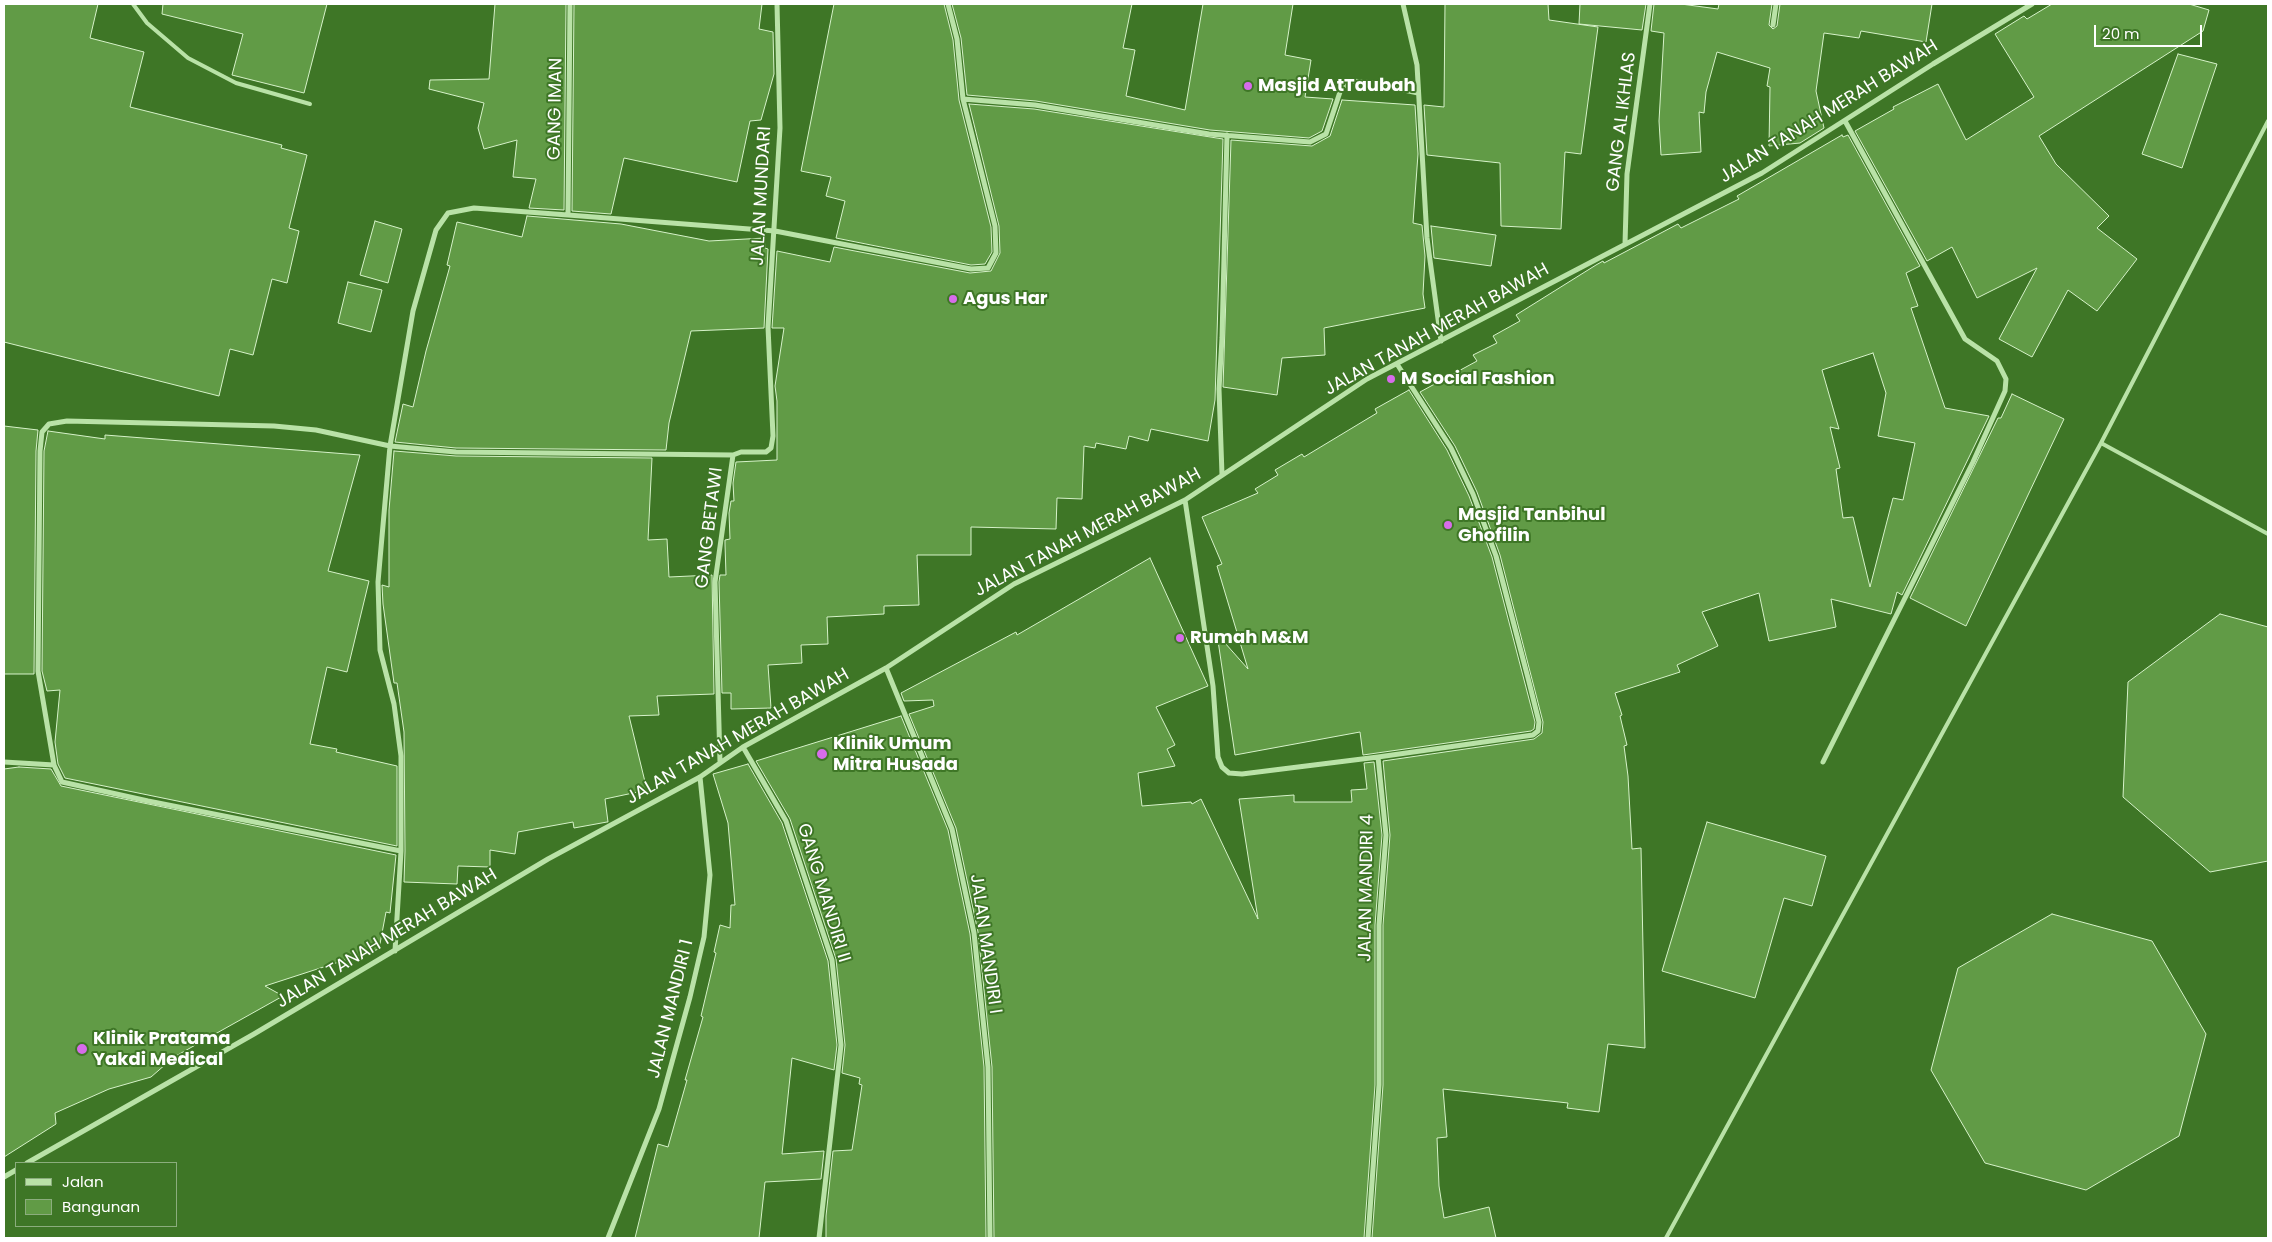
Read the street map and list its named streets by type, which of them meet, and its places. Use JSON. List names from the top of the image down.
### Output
{
  "streets": {
    "street": [
      "GANG IMAN",
      "JALAN TANAH MERAH BAWAH",
      "GANG AL IKHLAS",
      "JALAN MUNDARI",
      "GANG BETAWI",
      "JALAN MANDIRI 4",
      "GANG MANDIRI II",
      "JALAN MANDIRI I",
      "JALAN MANDIRI 1"
    ]
  },
  "crossings": [
    ["JALAN TANAH MERAH BAWAH", "GANG AL IKHLAS"],
    ["JALAN TANAH MERAH BAWAH", "GANG BETAWI"],
    ["JALAN TANAH MERAH BAWAH", "GANG MANDIRI II"],
    ["JALAN TANAH MERAH BAWAH", "JALAN MANDIRI I"],
    ["JALAN TANAH MERAH BAWAH", "JALAN MANDIRI 1"],
    ["JALAN MUNDARI", "GANG BETAWI"]
  ],
  "places": [
    "Masjid AtTaubah",
    "Agus Har",
    "M Social Fashion",
    "Masjid Tanbihul Ghofilin",
    "Rumah M&M",
    "Klinik Umum Mitra Husada",
    "Klinik Pratama Yakdi Medical"
  ],
  "legend": ["Jalan", "Bangunan"],
  "scale_bar": "20 m"
}
